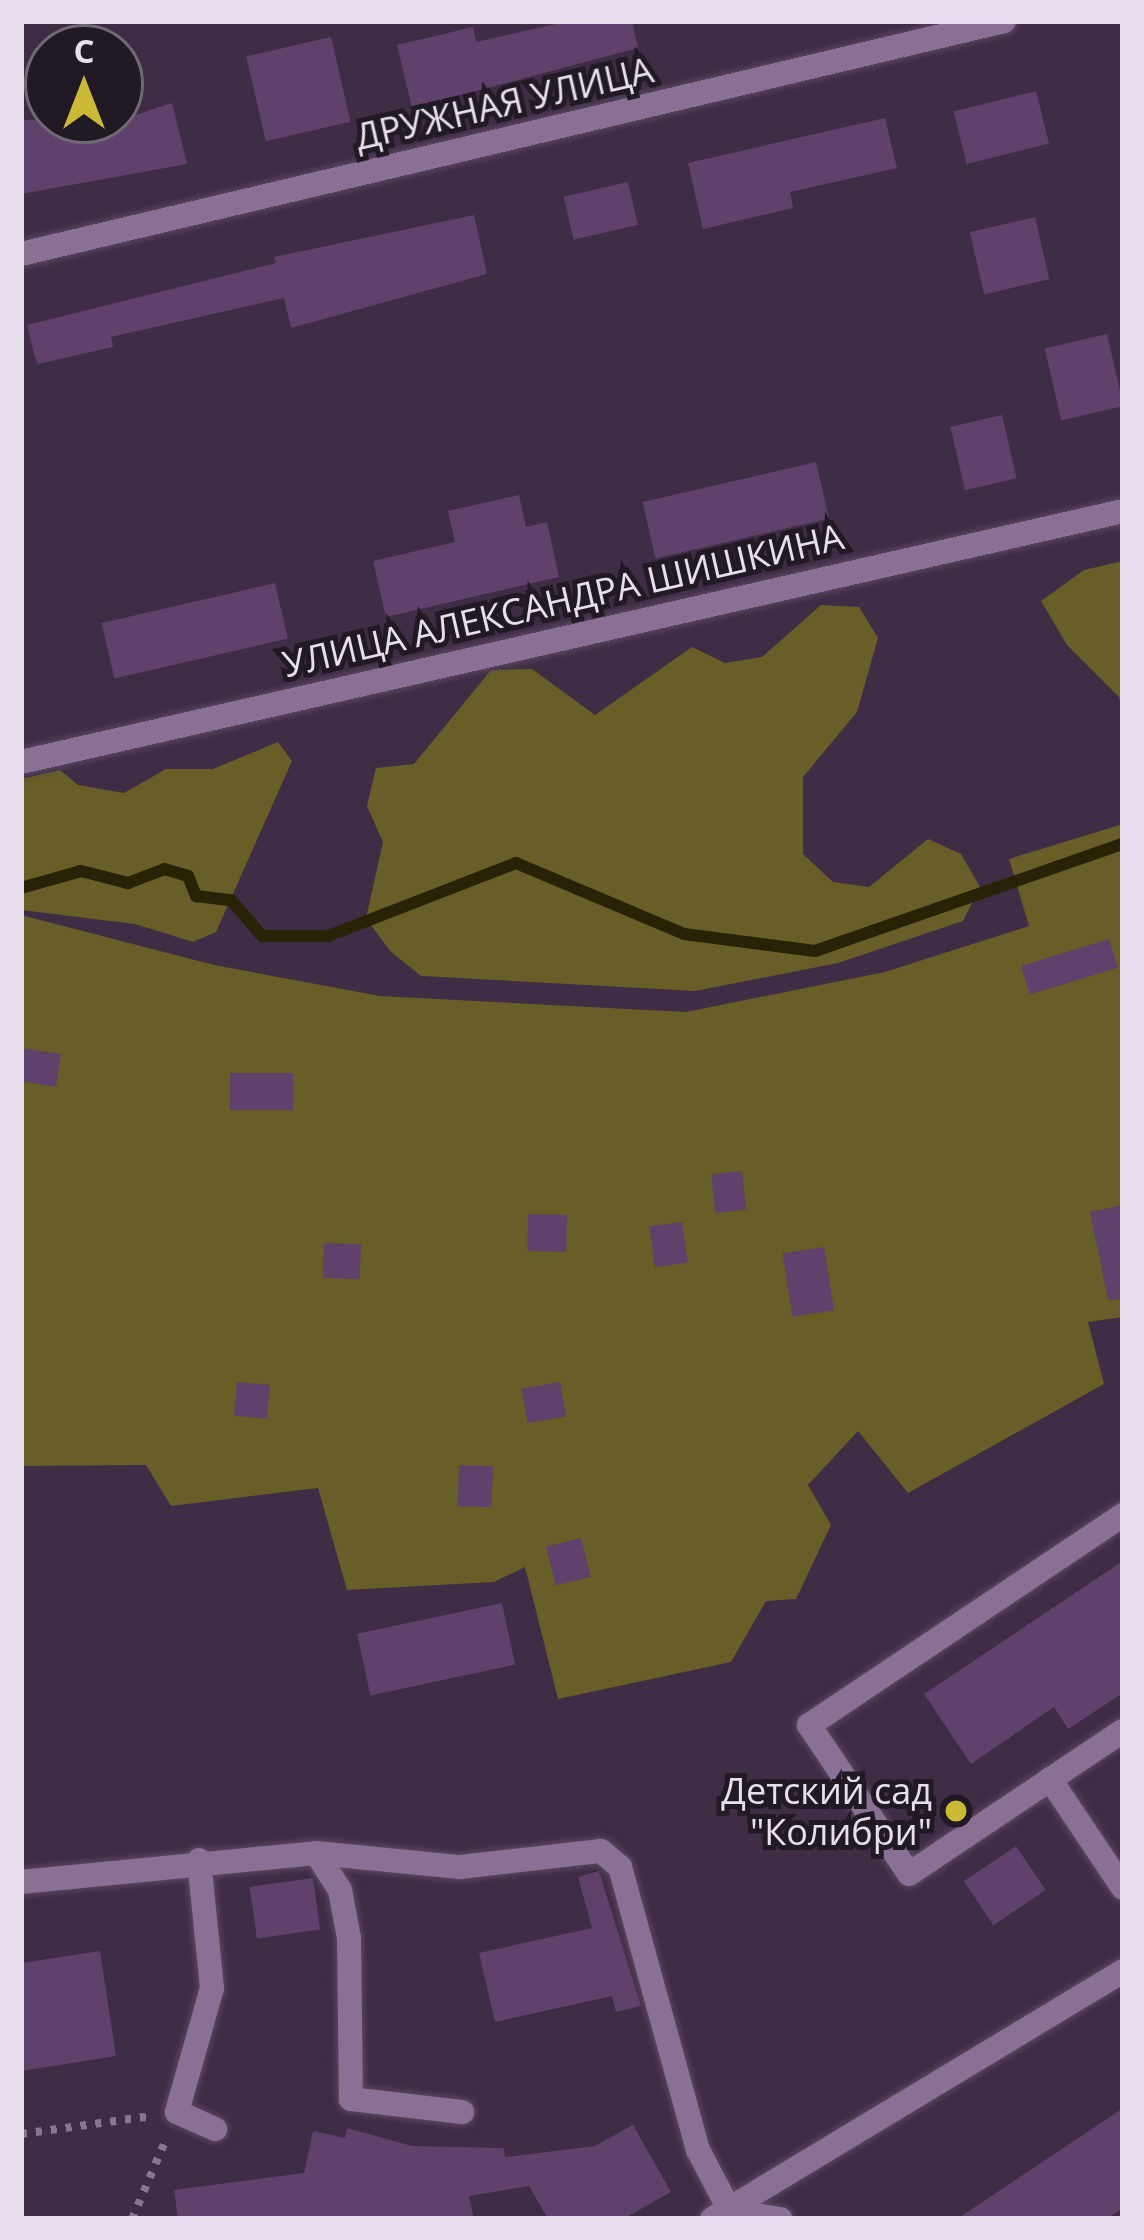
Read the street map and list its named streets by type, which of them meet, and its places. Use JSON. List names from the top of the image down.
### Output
{
  "streets": {
    "street": ["ДРУЖНАЯ УЛИЦА", "УЛИЦА АЛЕКСАНДРА ШИШКИНА"]
  },
  "places": ["Детский сад \"Колибри\""],
  "north": "top"
}
